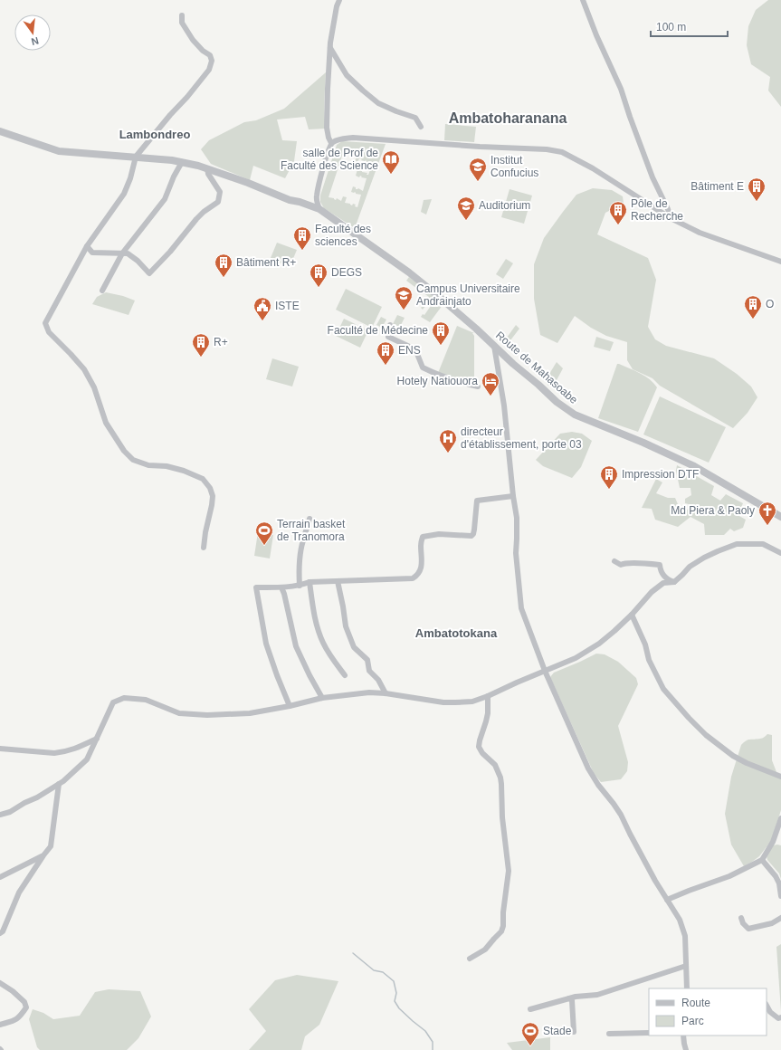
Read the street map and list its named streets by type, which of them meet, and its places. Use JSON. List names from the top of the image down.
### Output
{
  "streets": {
    "street": ["Route de Mahasoabe"]
  },
  "districts": ["Ambatoharanana", "Lambondreo", "Ambatotokana"],
  "places": {
    "library": ["salle de Prof de Faculté des Science"],
    "school or university": ["Institut Confucius", "Auditorium", "Campus Universitaire Andrainjato"],
    "building": [
      "Bâtiment E",
      "Pôle de Recherche",
      "Faculté des sciences",
      "Bâtiment R+",
      "DEGS",
      "O",
      "Faculté de Médecine",
      "R+",
      "ENS",
      "Impression DTF"
    ],
    "public building": ["ISTE"],
    "hotel": ["Hotely Natiouora"],
    "hospital": ["directeur d'établissement, porte 03"],
    "church": ["Md Piera & Paoly"],
    "sports": ["Terrain basket de Tranomora", "Stade"]
  },
  "legend": ["Route", "Parc"],
  "scale_bar": "100 m",
  "north": "bottom"
}
